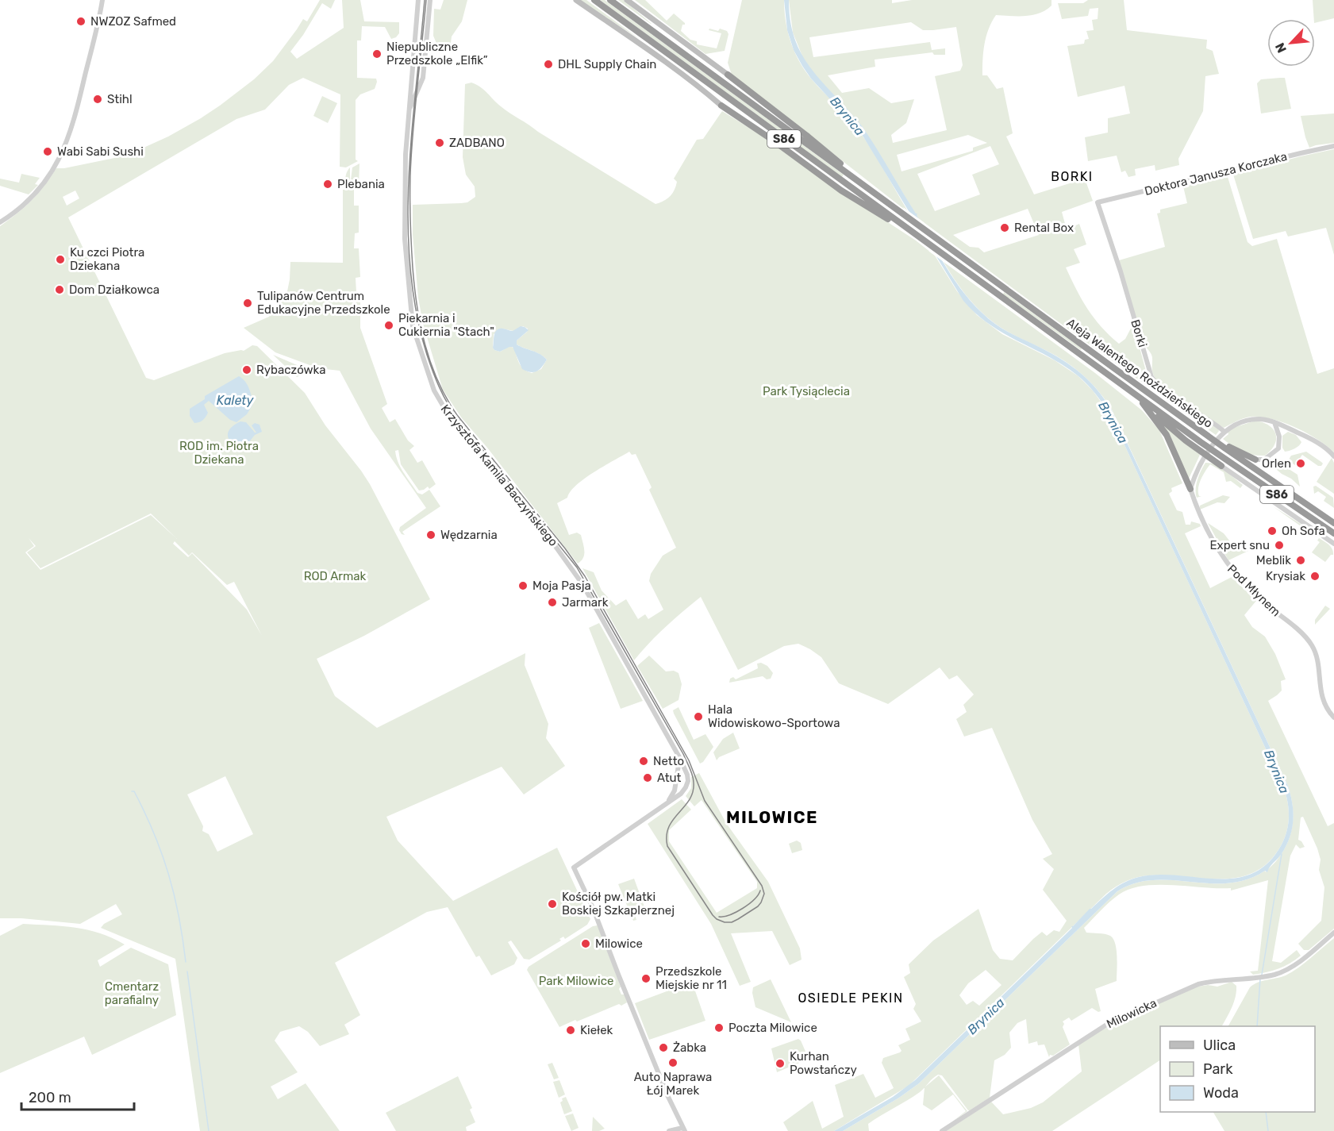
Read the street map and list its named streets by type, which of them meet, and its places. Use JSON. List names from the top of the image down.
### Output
{
  "streets": {
    "highway": ["S86", "Aleja Walentego Roździeńskiego"],
    "street": [
      "Doktora Janusza Korczaka",
      "Borki",
      "Krzysztofa Kamila Baczyńskiego",
      "Pod Młynem",
      "Milowicka"
    ]
  },
  "crossings": [
    ["S86", "Aleja Walentego Roździeńskiego"],
    ["Doktora Janusza Korczaka", "Borki"]
  ],
  "districts": ["BORKI", "MILOWICE", "OSIEDLE PEKIN"],
  "water": ["Brynica", "Kalety"],
  "parks": [
    "Park Tysiąclecia",
    "ROD im. Piotra Dziekana",
    "ROD Armak",
    "Park Milowice",
    "Cmentarz parafialny"
  ],
  "places": [
    "NWZOZ Safmed",
    "Niepubliczne Przedszkole „Elfik”",
    "DHL Supply Chain",
    "Stihl",
    "ZADBANO",
    "Wabi Sabi Sushi",
    "Plebania",
    "Rental Box",
    "Ku czci Piotra Dziekana",
    "Dom Działkowca",
    "Tulipanów Centrum Edukacyjne Przedszkole",
    "Piekarnia i Cukiernia \"Stach\"",
    "Rybaczówka",
    "Orlen",
    "Oh Sofa",
    "Wędzarnia",
    "Expert snu",
    "Meblik",
    "Krysiak",
    "Moja Pasja",
    "Jarmark",
    "Hala Widowiskowo-Sportowa",
    "Netto",
    "Atut",
    "Kościół pw. Matki Boskiej Szkaplerznej",
    "Milowice",
    "Przedszkole Miejskie nr 11",
    "Poczta Milowice",
    "Kiełek",
    "Żabka",
    "Auto Naprawa Łój Marek",
    "Kurhan Powstańczy"
  ],
  "legend": ["Ulica", "Park", "Woda"],
  "scale_bar": "200 m",
  "north": "bottom left"
}
